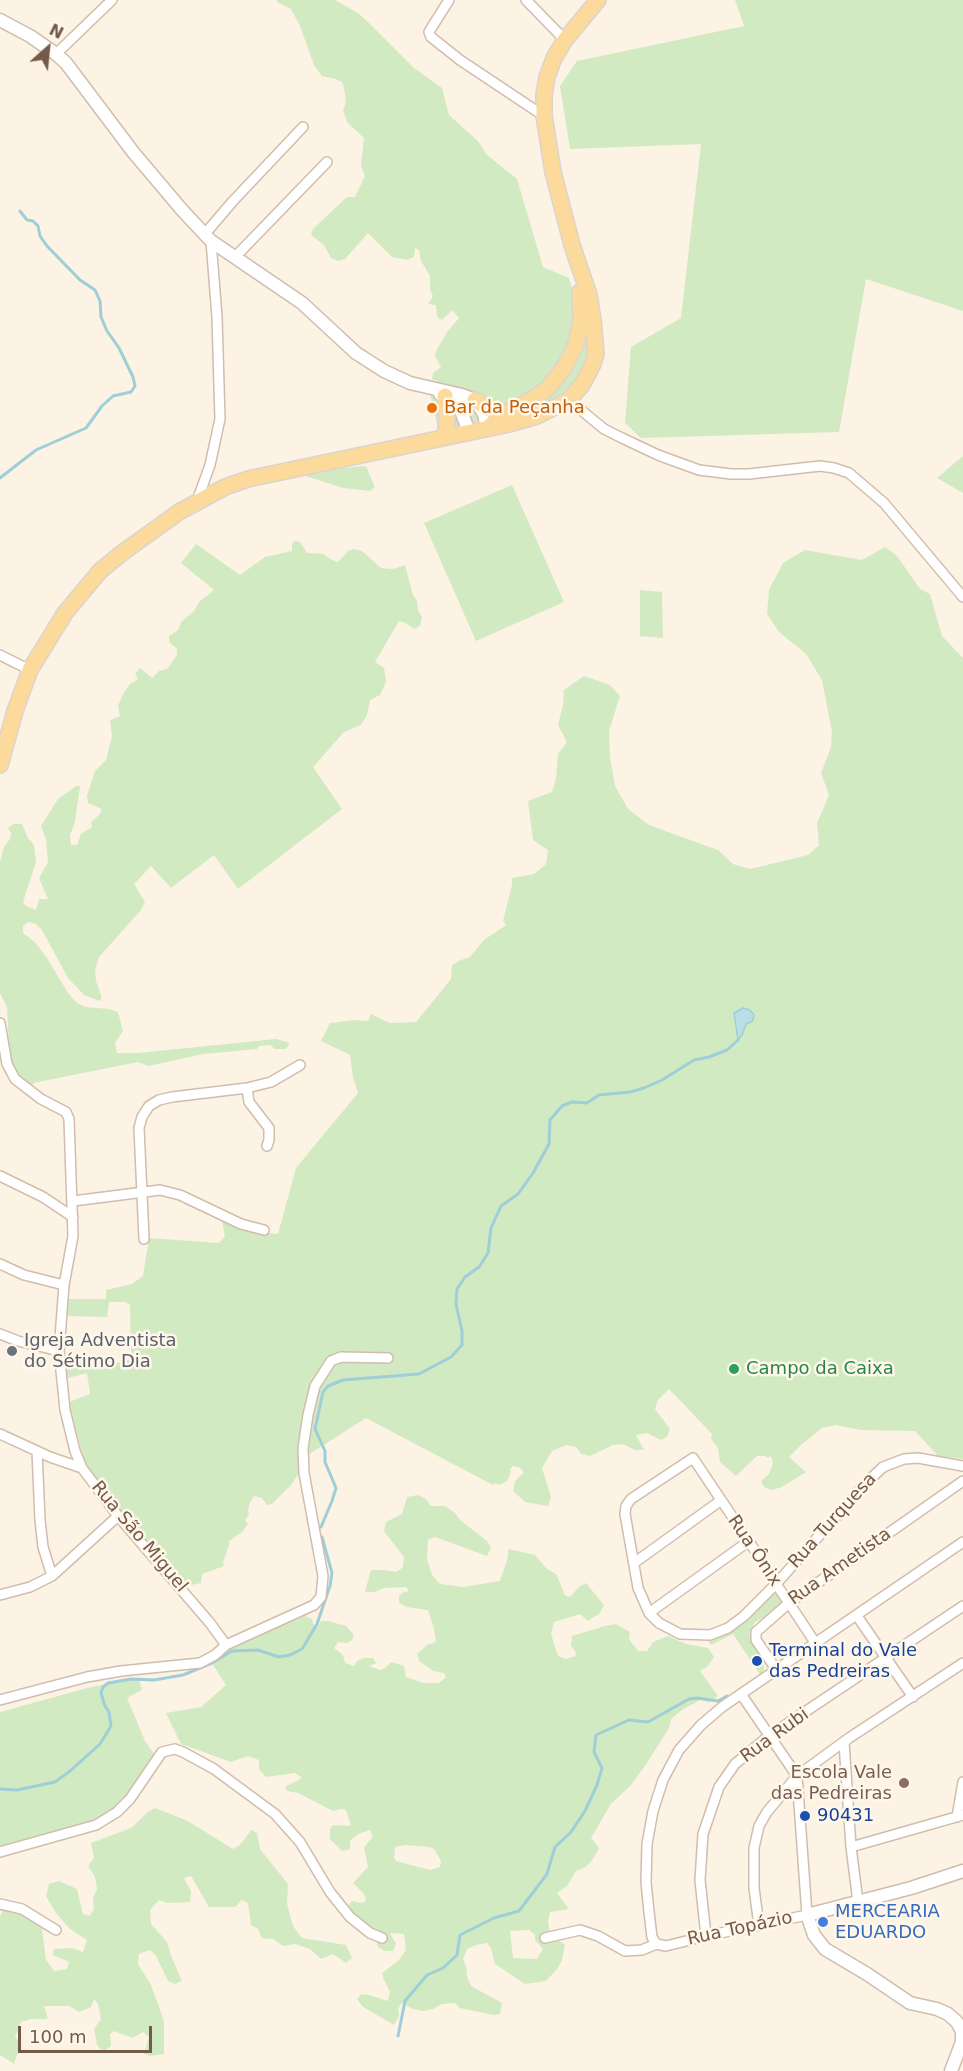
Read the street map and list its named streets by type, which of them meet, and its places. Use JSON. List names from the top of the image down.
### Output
{
  "streets": {
    "street": [
      "Rua Turquesa",
      "Rua São Miguel",
      "Rua Ônix",
      "Rua Ametista",
      "Rua Rubi",
      "Rua Topázio"
    ]
  },
  "crossings": [
    ["Rua Turquesa", "Rua Ônix"],
    ["Rua Ônix", "Rua Ametista"],
    ["Rua Rubi", "Rua Topázio"]
  ],
  "places": [
    "Bar da Peçanha",
    "Igreja Adventista do Sétimo Dia",
    "Campo da Caixa",
    "Terminal do Vale das Pedreiras",
    "Escola Vale das Pedreiras",
    "90431",
    "MERCEARIA EDUARDO"
  ],
  "scale_bar": "100 m",
  "north": "top right"
}
